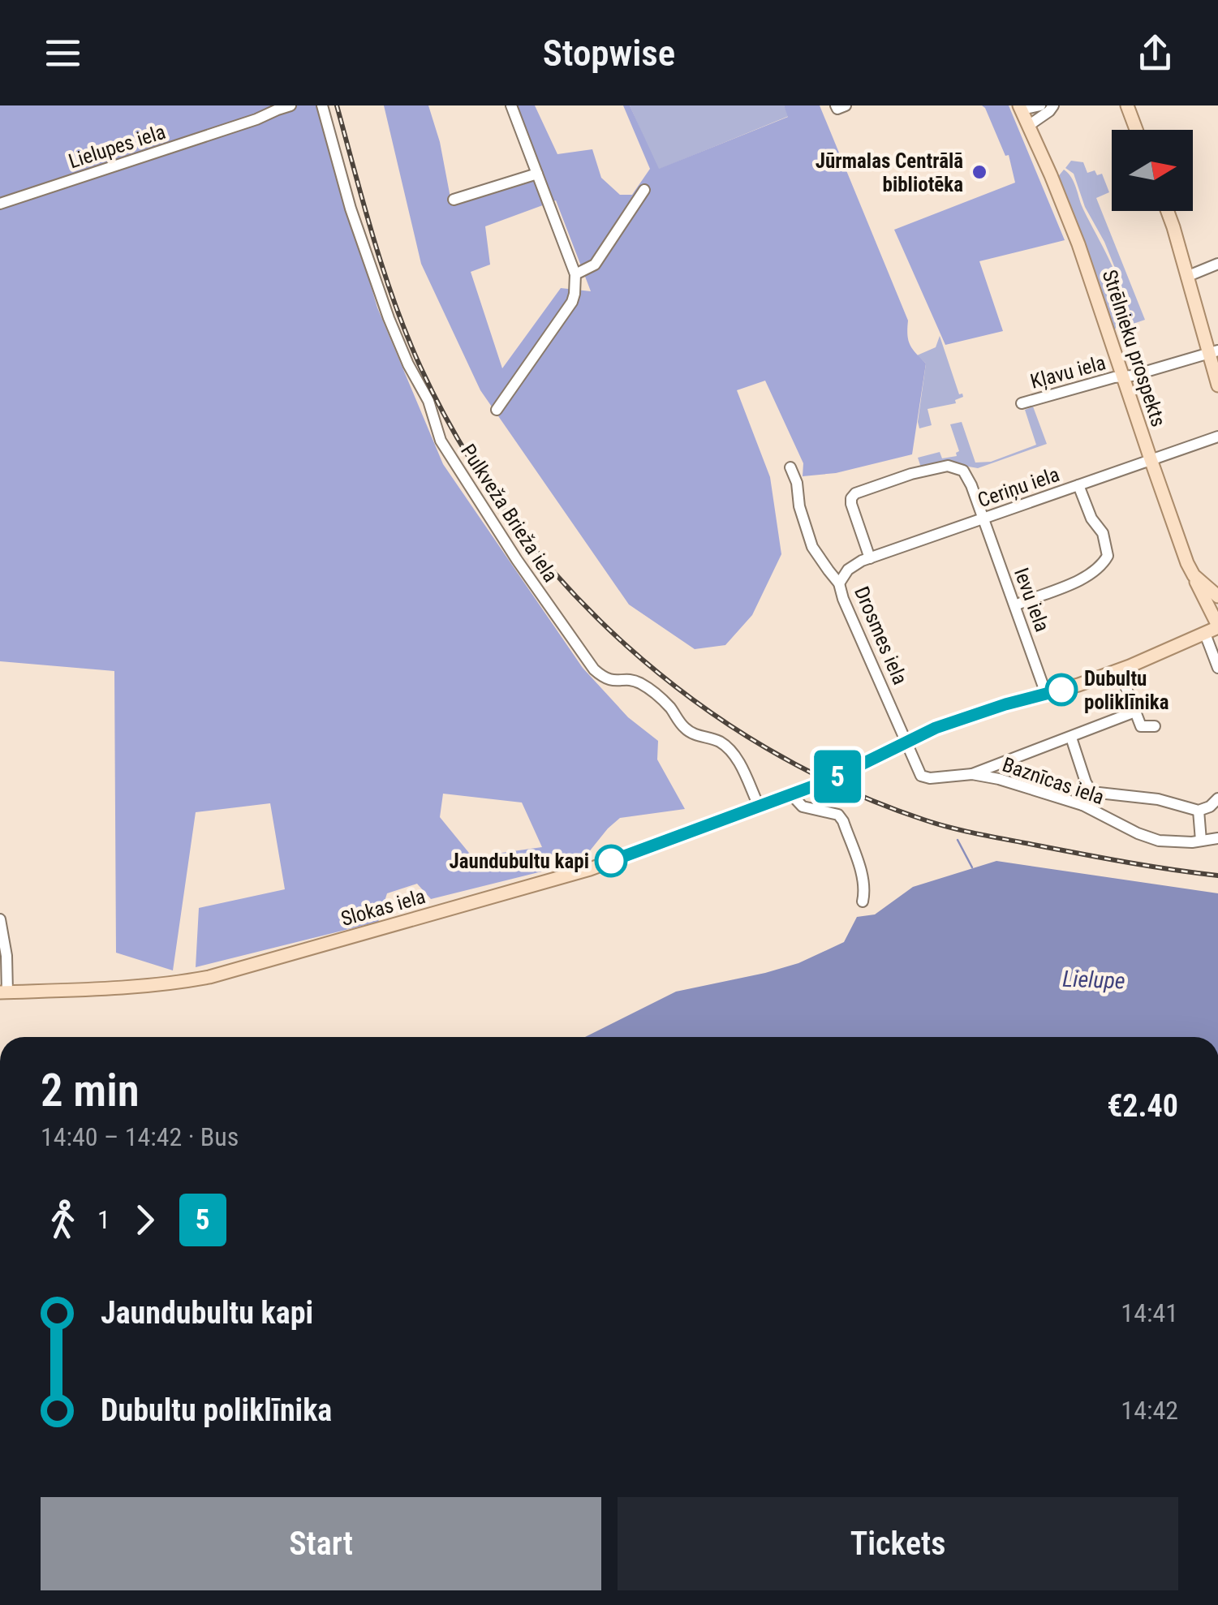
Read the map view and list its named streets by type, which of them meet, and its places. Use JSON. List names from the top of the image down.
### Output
{
  "streets": {
    "main road": ["Strēlnieku prospekts", "Slokas iela"],
    "street": [
      "Lielupes iela",
      "Kļavu iela",
      "Ceriņu iela",
      "Pulkveža Brieža iela",
      "Ievu iela",
      "Drosmes iela",
      "Baznīcas iela"
    ]
  },
  "crossings": [
    ["Strēlnieku prospekts", "Kļavu iela"],
    ["Strēlnieku prospekts", "Ceriņu iela"],
    ["Ceriņu iela", "Ievu iela"],
    ["Ceriņu iela", "Drosmes iela"],
    ["Pulkveža Brieža iela", "Slokas iela"],
    ["Ievu iela", "Slokas iela"],
    ["Drosmes iela", "Baznīcas iela"],
    ["Drosmes iela", "Slokas iela"]
  ],
  "water": ["Lielupe"],
  "places": ["Jūrmalas Centrālā bibliotēka", "Dubultu poliklīnika", "Jaundubultu kapi"],
  "lines": ["bus line 5"],
  "north": "right",
  "page": {
    "header": "Stopwise",
    "on_map": "5",
    "heading": ["2 min", "14:40 – 14:42 · Bus", "€2.40"],
    "legs": ["1", "5"],
    "list": [
      {
        "name": "Jaundubultu kapi",
        "value": "14:41"
      },
      {
        "name": "Dubultu poliklīnika",
        "value": "14:42"
      }
    ],
    "buttons": ["Start", "Tickets"]
  }
}
